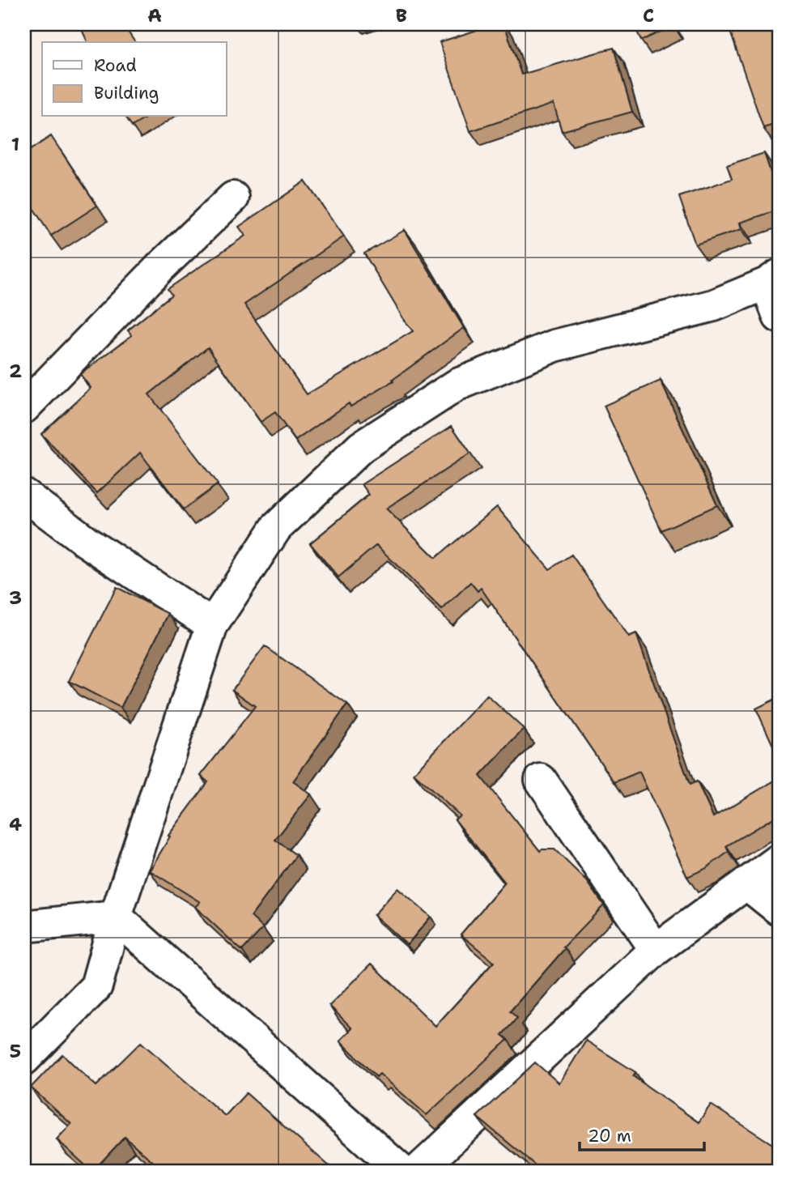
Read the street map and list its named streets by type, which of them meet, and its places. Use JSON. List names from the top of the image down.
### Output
{
  "legend": ["Road", "Building"],
  "scale_bar": "20 m",
  "grid": {
    "columns": ["A", "B", "C"],
    "rows": [
      "1",
      "2",
      "3",
      "4",
      "5"
    ]
  }
}
